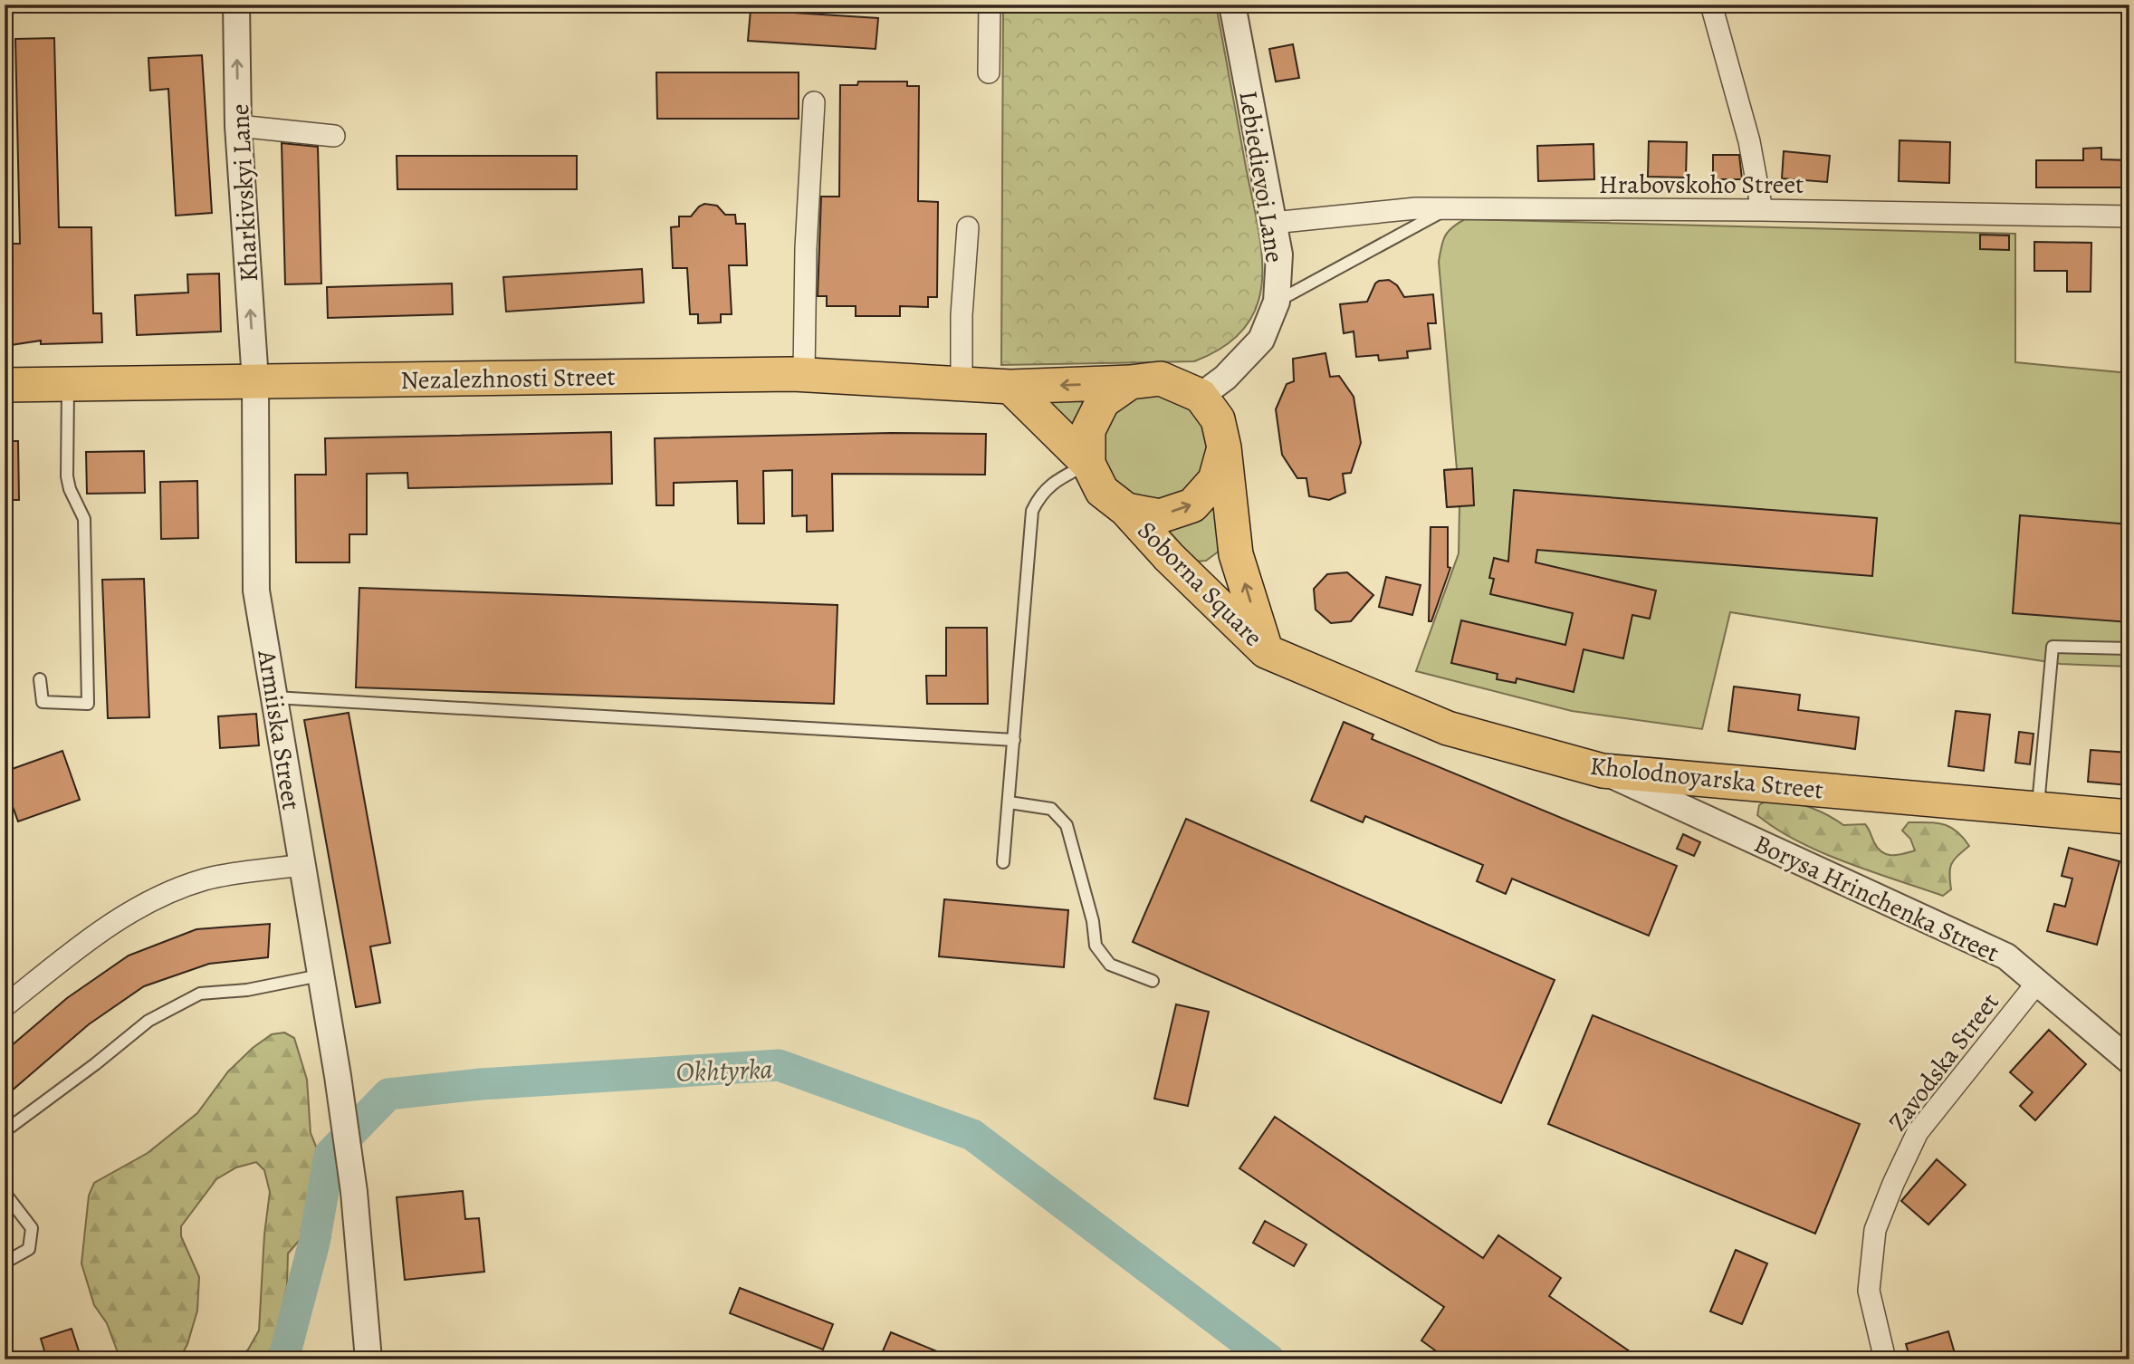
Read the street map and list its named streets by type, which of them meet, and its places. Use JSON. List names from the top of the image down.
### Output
{
  "streets": {
    "main road": ["Nezalezhnosti Street", "Soborna Square", "Kholodnoyarska Street"],
    "street": [
      "Lebiedievoi Lane",
      "Hrabovskoho Street",
      "Kharkivskyi Lane",
      "Armiiska Street",
      "Borysa Hrinchenka Street",
      "Zavodska Street"
    ]
  },
  "crossings": [
    ["Lebiedievoi Lane", "Hrabovskoho Street"],
    ["Lebiedievoi Lane", "Soborna Square"],
    ["Kharkivskyi Lane", "Nezalezhnosti Street"],
    ["Kharkivskyi Lane", "Armiiska Street"],
    ["Nezalezhnosti Street", "Soborna Square"],
    ["Nezalezhnosti Street", "Armiiska Street"],
    ["Soborna Square", "Kholodnoyarska Street"],
    ["Kholodnoyarska Street", "Borysa Hrinchenka Street"],
    ["Borysa Hrinchenka Street", "Zavodska Street"]
  ],
  "one_way": ["Kharkivskyi Lane"],
  "water": ["Okhtyrka"]
}
